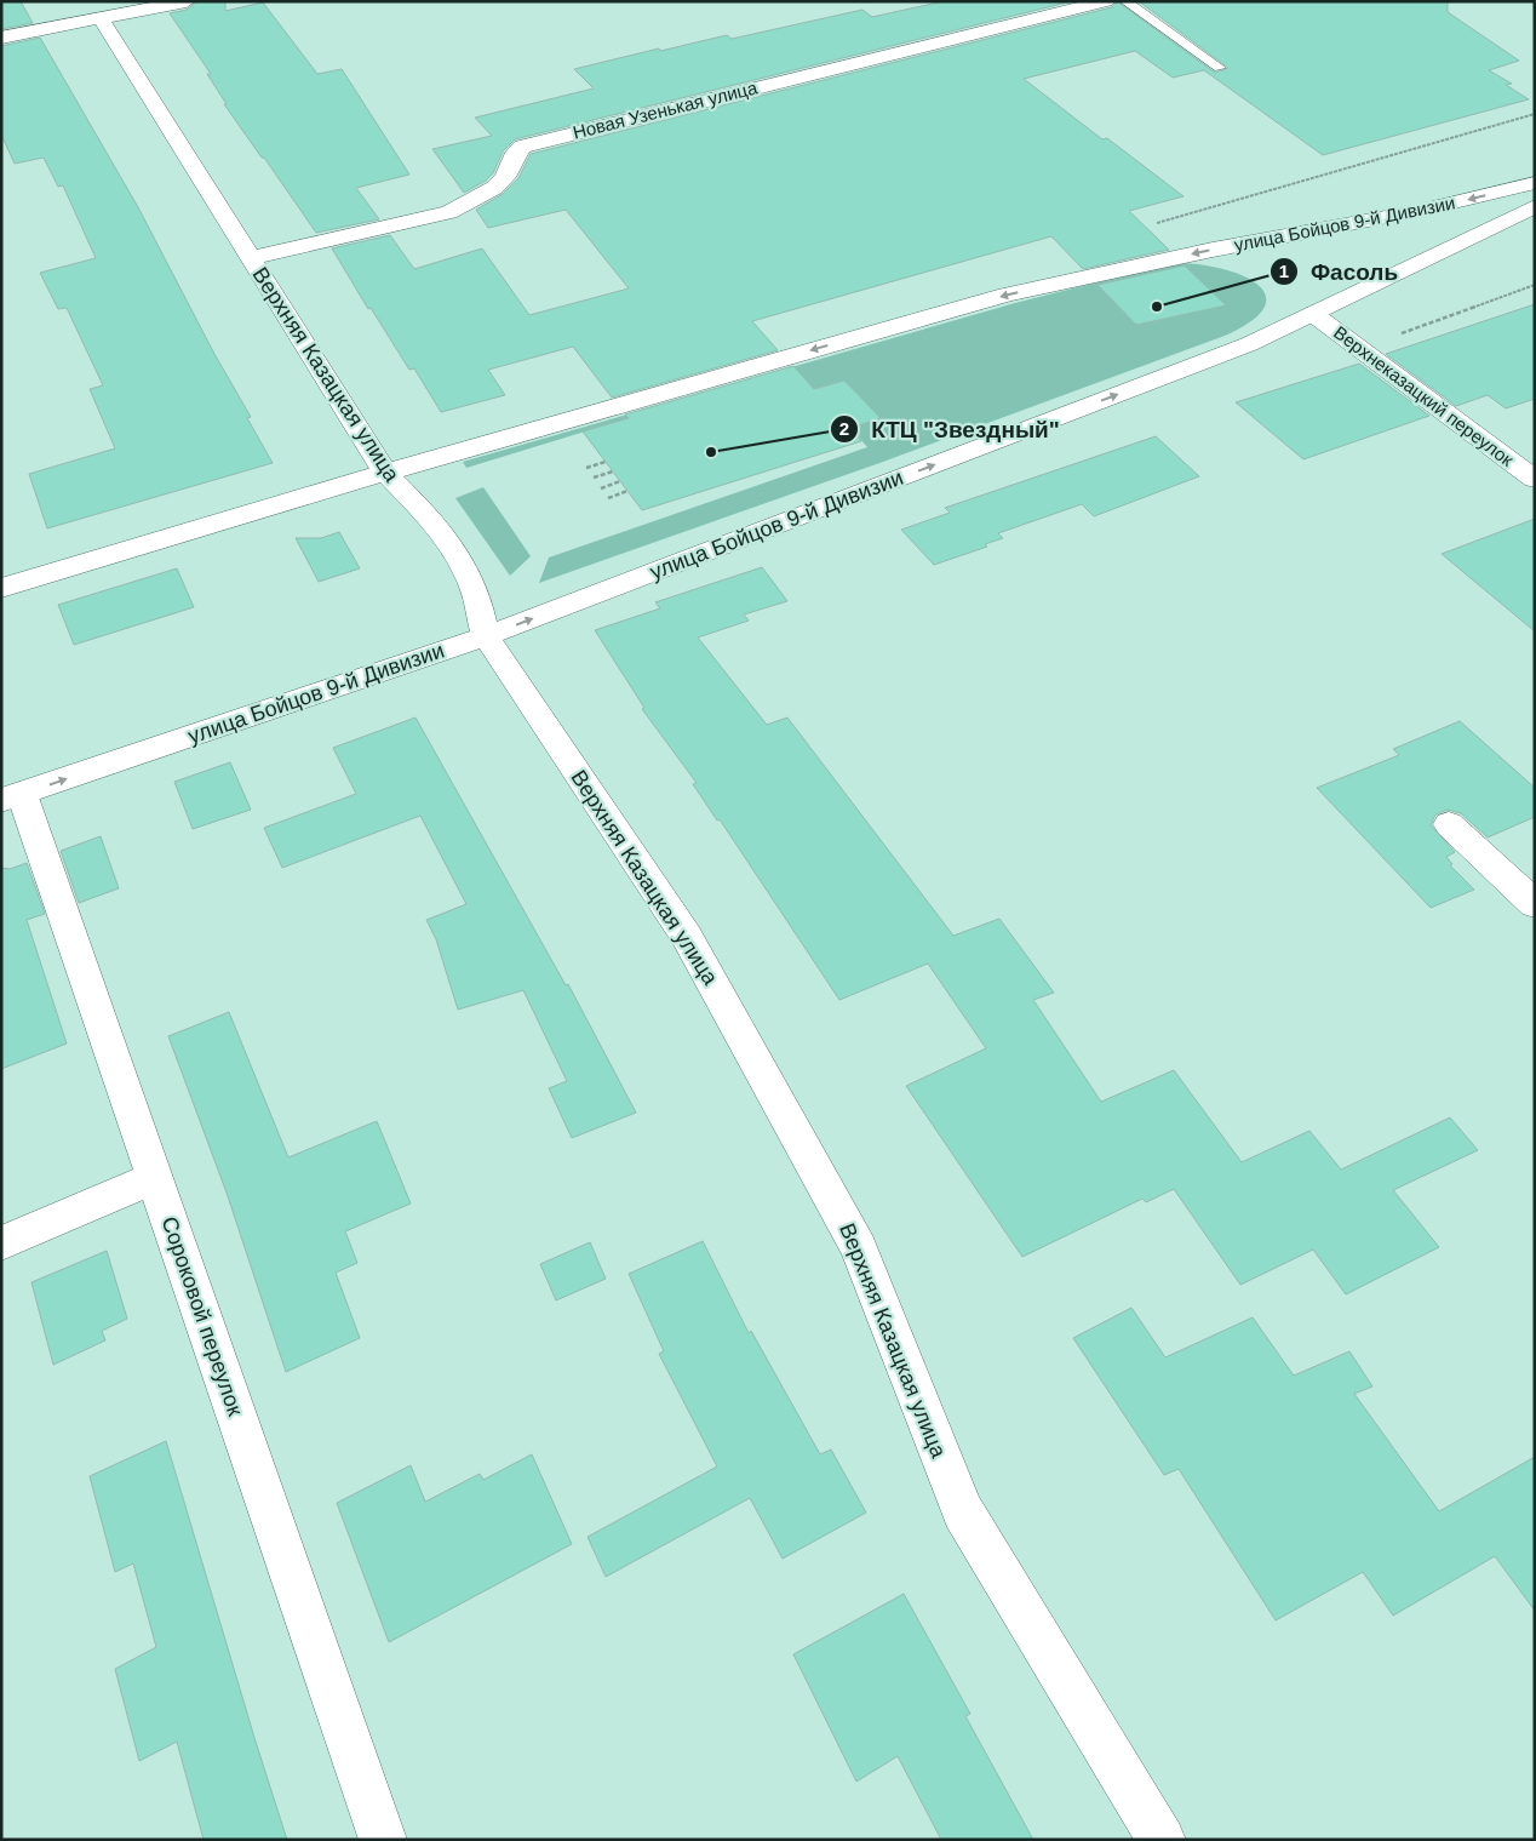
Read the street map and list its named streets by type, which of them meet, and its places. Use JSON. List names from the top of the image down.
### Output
{
  "streets": {
    "street": [
      "Новая Узенькая улица",
      "улица Бойцов 9-й Дивизии",
      "Верхняя Казацкая улица",
      "Верхнеказацкий переулок",
      "Сороковой переулок"
    ]
  },
  "crossings": [
    ["Новая Узенькая улица", "Верхняя Казацкая улица"],
    ["улица Бойцов 9-й Дивизии", "Верхняя Казацкая улица"],
    ["улица Бойцов 9-й Дивизии", "Верхнеказацкий переулок"],
    ["улица Бойцов 9-й Дивизии", "Сороковой переулок"]
  ],
  "places": ["Фасоль", "КТЦ \"Звездный\""]
}
